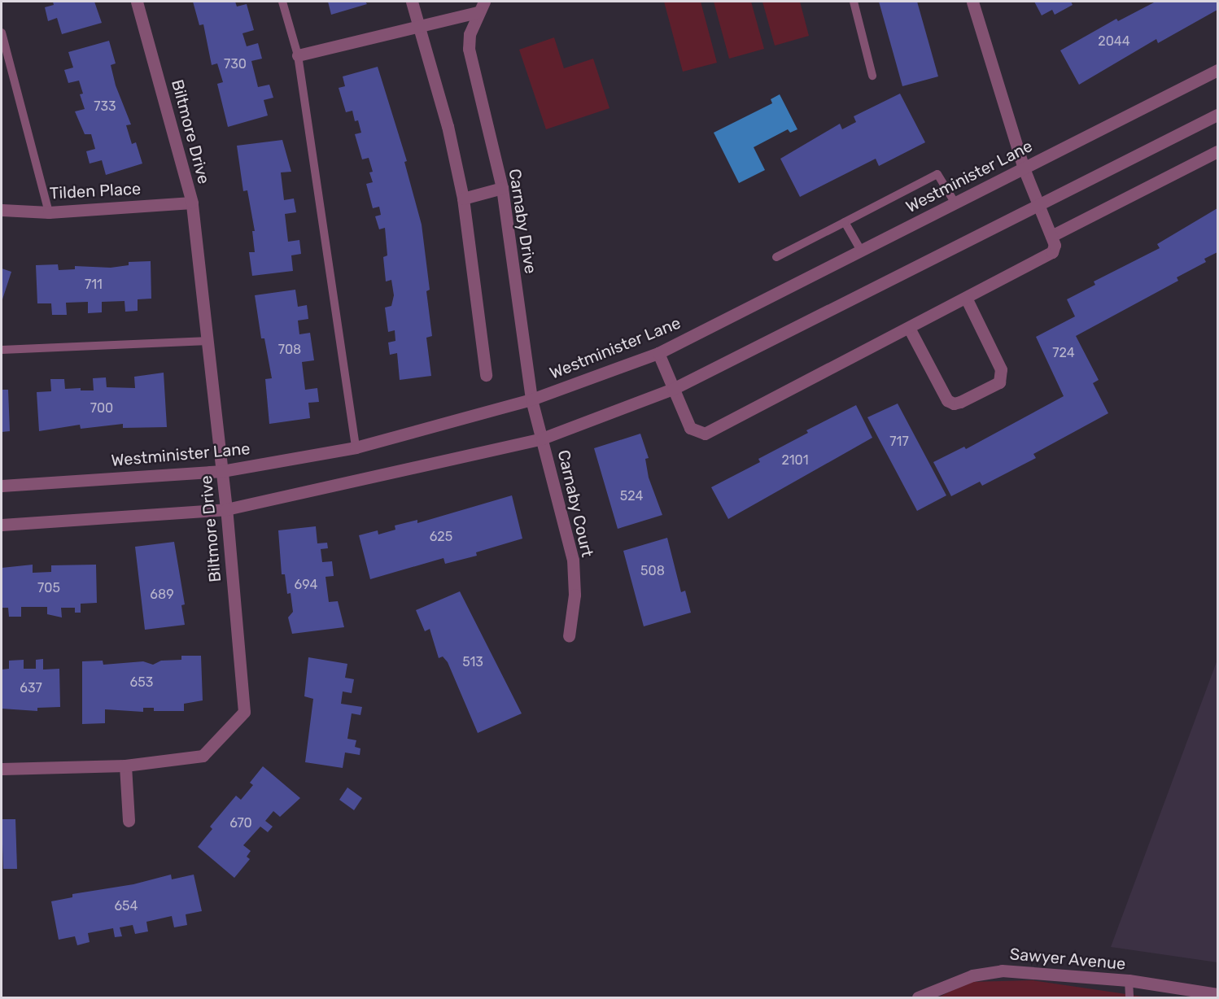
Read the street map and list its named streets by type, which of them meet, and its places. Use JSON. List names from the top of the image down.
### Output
{
  "streets": {
    "street": [
      "Biltmore Drive",
      "Westminister Lane",
      "Tilden Place",
      "Carnaby Drive",
      "Carnaby Court",
      "Sawyer Avenue"
    ]
  },
  "crossings": [
    ["Biltmore Drive", "Westminister Lane"],
    ["Biltmore Drive", "Tilden Place"],
    ["Westminister Lane", "Carnaby Drive"],
    ["Carnaby Drive", "Carnaby Court"]
  ],
  "house_numbers": [
    "2044",
    "730",
    "733",
    "711",
    "708",
    "724",
    "700",
    "717",
    "2101",
    "524",
    "625",
    "508",
    "694",
    "705",
    "689",
    "513",
    "653",
    "637",
    "670",
    "654"
  ]
}
